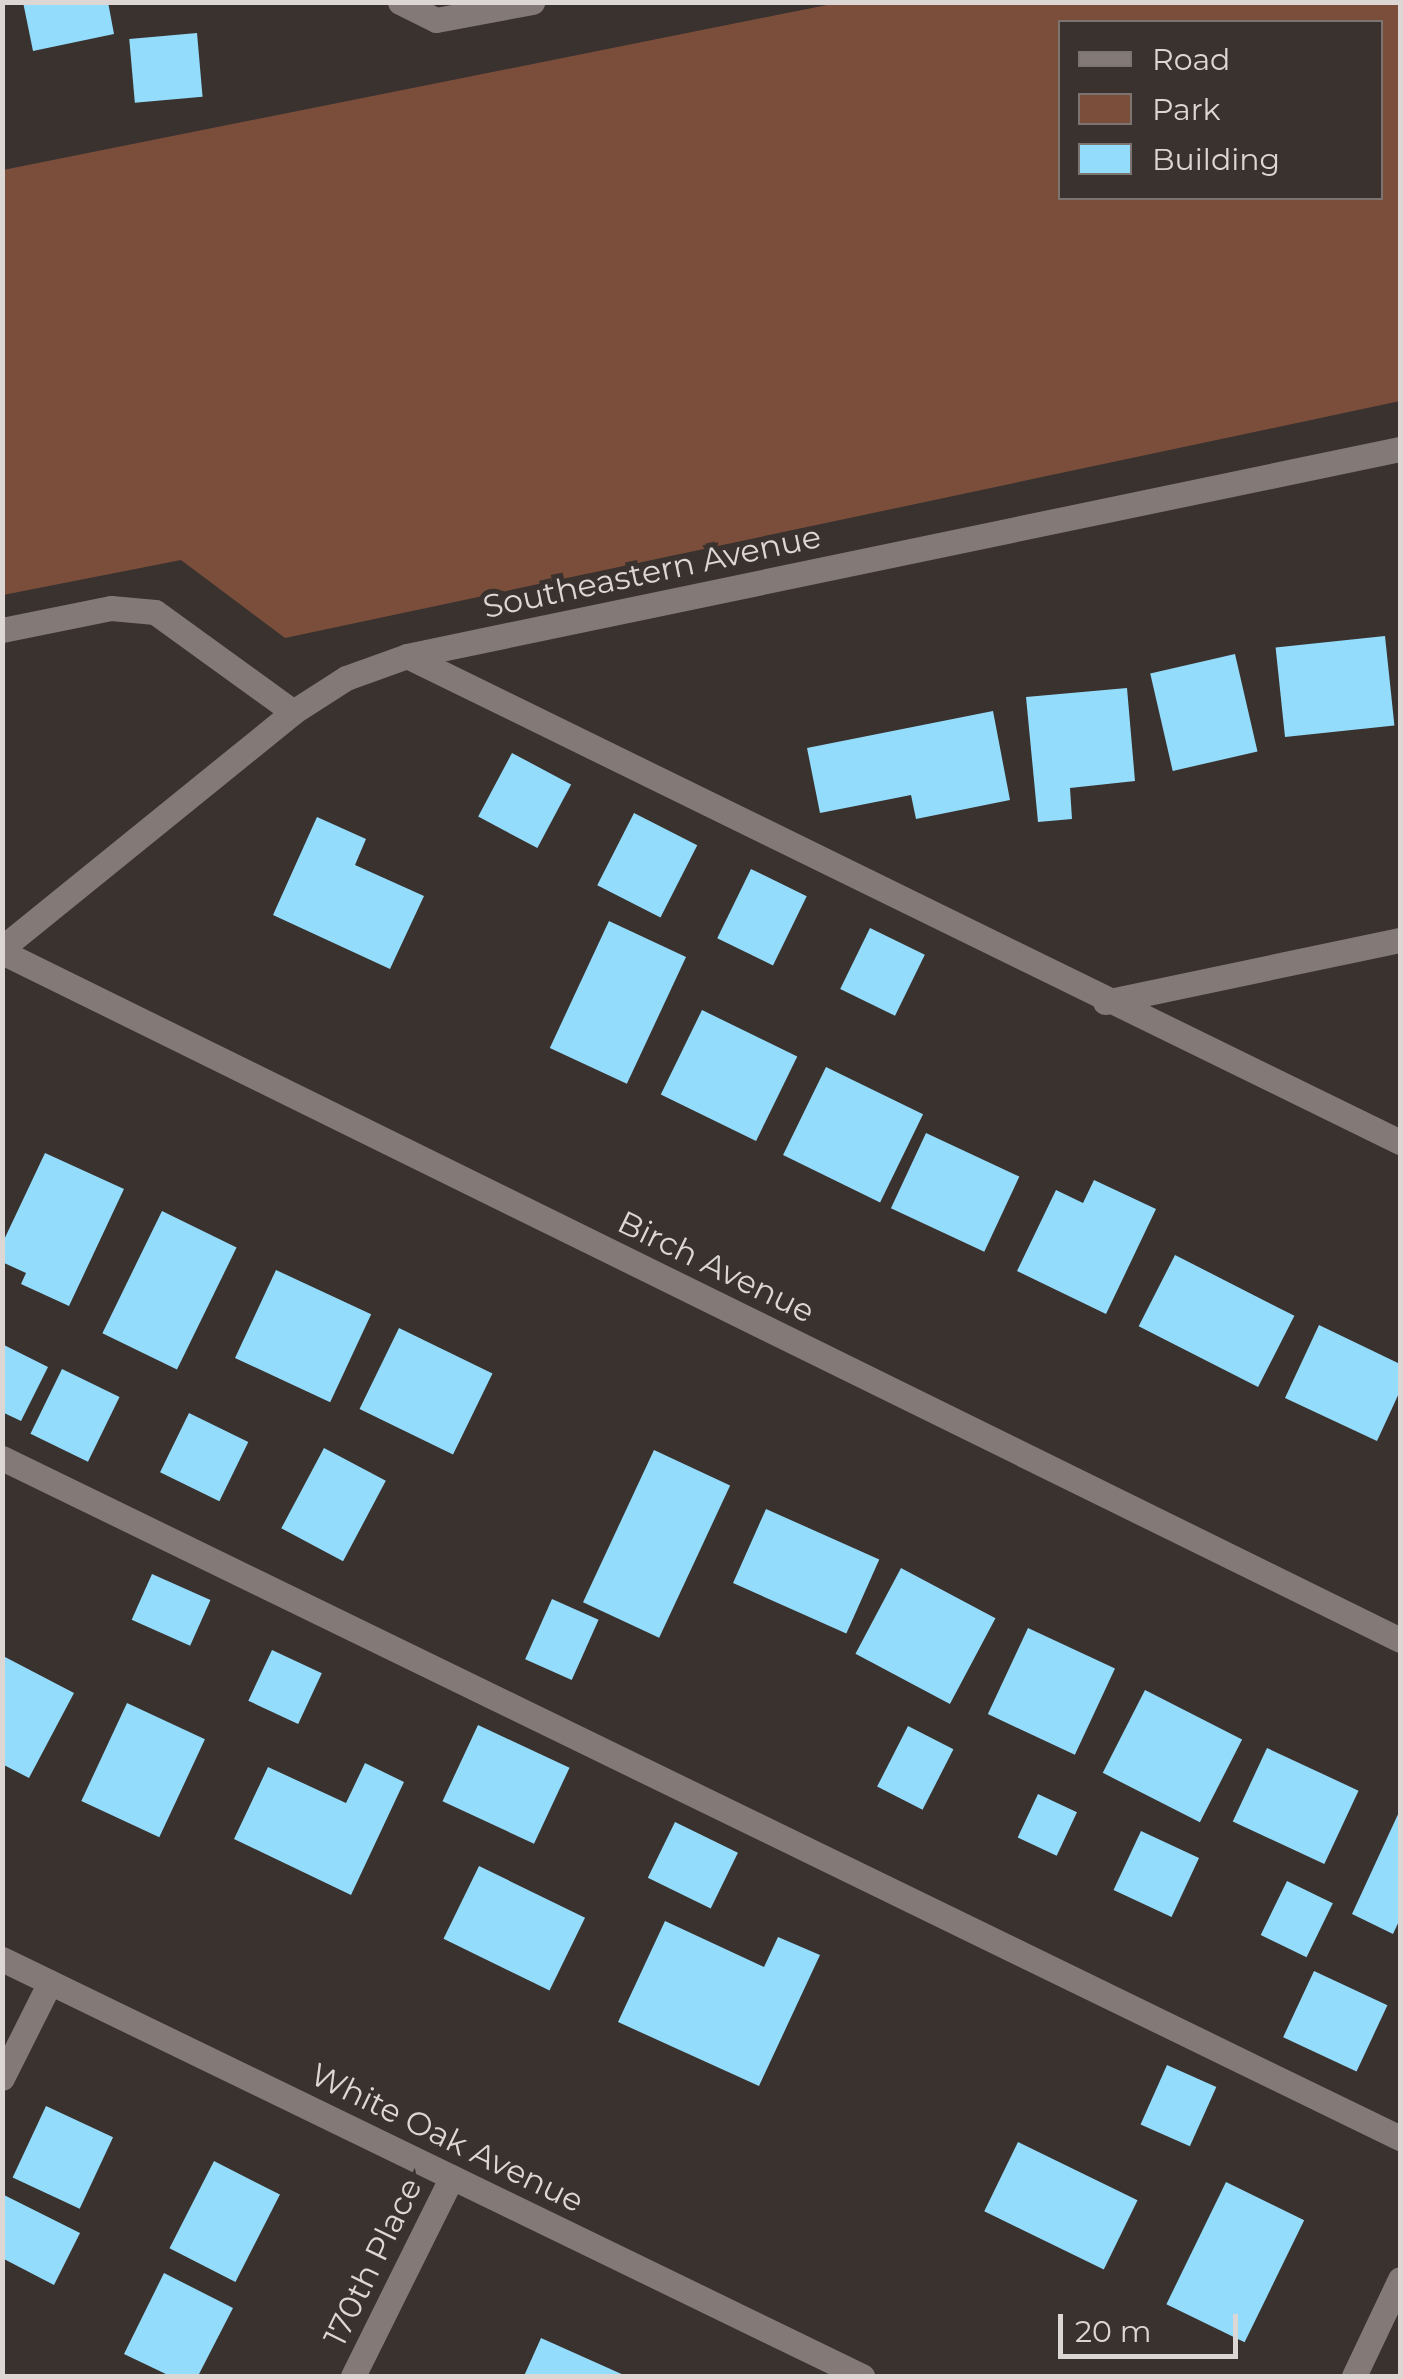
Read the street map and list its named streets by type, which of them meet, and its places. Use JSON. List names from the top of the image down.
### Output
{
  "streets": {
    "street": [
      "Southeastern Avenue",
      "Birch Avenue",
      "White Oak Avenue",
      "170th Place"
    ]
  },
  "crossings": [
    ["Southeastern Avenue", "Birch Avenue"],
    ["White Oak Avenue", "170th Place"]
  ],
  "legend": ["Road", "Park", "Building"],
  "scale_bar": "20 m"
}
